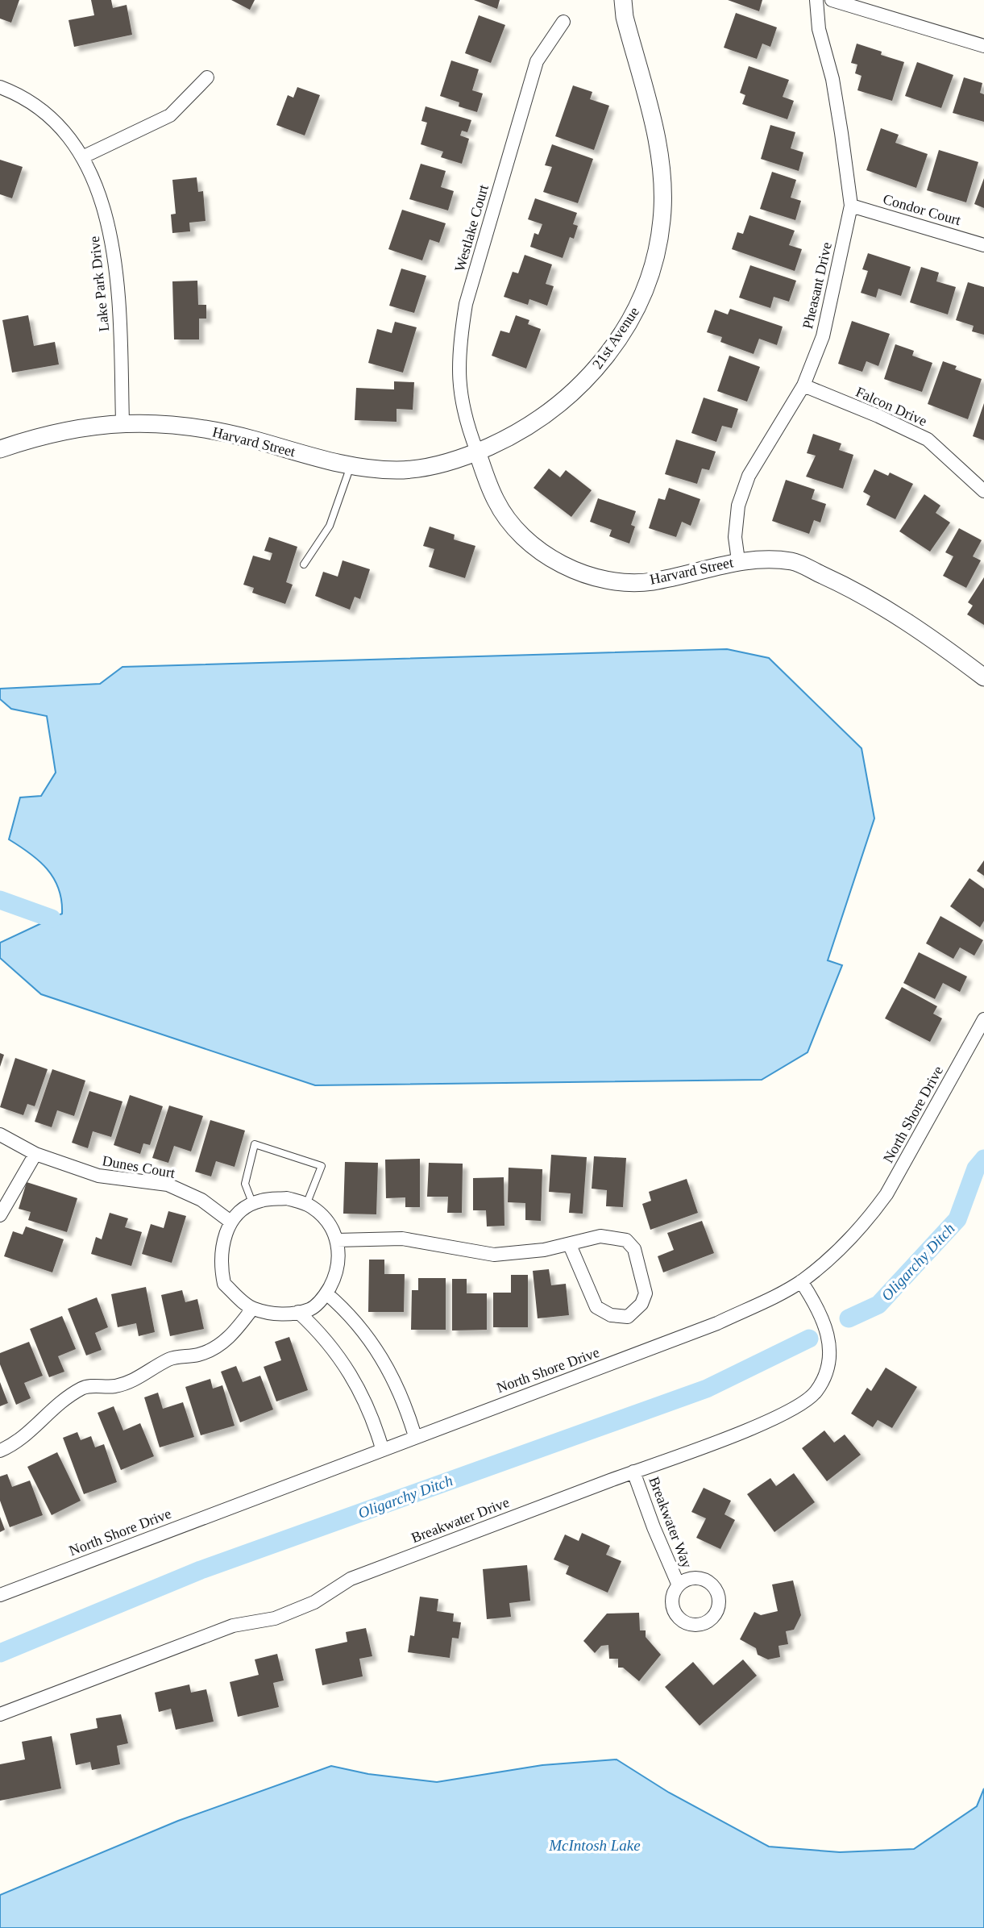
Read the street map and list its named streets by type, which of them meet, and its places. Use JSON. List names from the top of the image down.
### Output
{
  "streets": {
    "street": [
      "Condor Court",
      "Westlake Court",
      "Lake Park Drive",
      "Pheasant Drive",
      "21st Avenue",
      "Falcon Drive",
      "Harvard Street",
      "North Shore Drive",
      "Dunes Court",
      "Breakwater Drive",
      "Breakwater Way"
    ]
  },
  "crossings": [
    ["Condor Court", "Pheasant Drive"],
    ["Westlake Court", "21st Avenue"],
    ["Westlake Court", "Harvard Street"],
    ["Lake Park Drive", "Harvard Street"],
    ["Pheasant Drive", "Falcon Drive"],
    ["Pheasant Drive", "Harvard Street"],
    ["21st Avenue", "Harvard Street"],
    ["North Shore Drive", "Breakwater Drive"],
    ["Breakwater Drive", "Breakwater Way"]
  ],
  "water": ["Oligarchy Ditch", "McIntosh Lake"]
}
